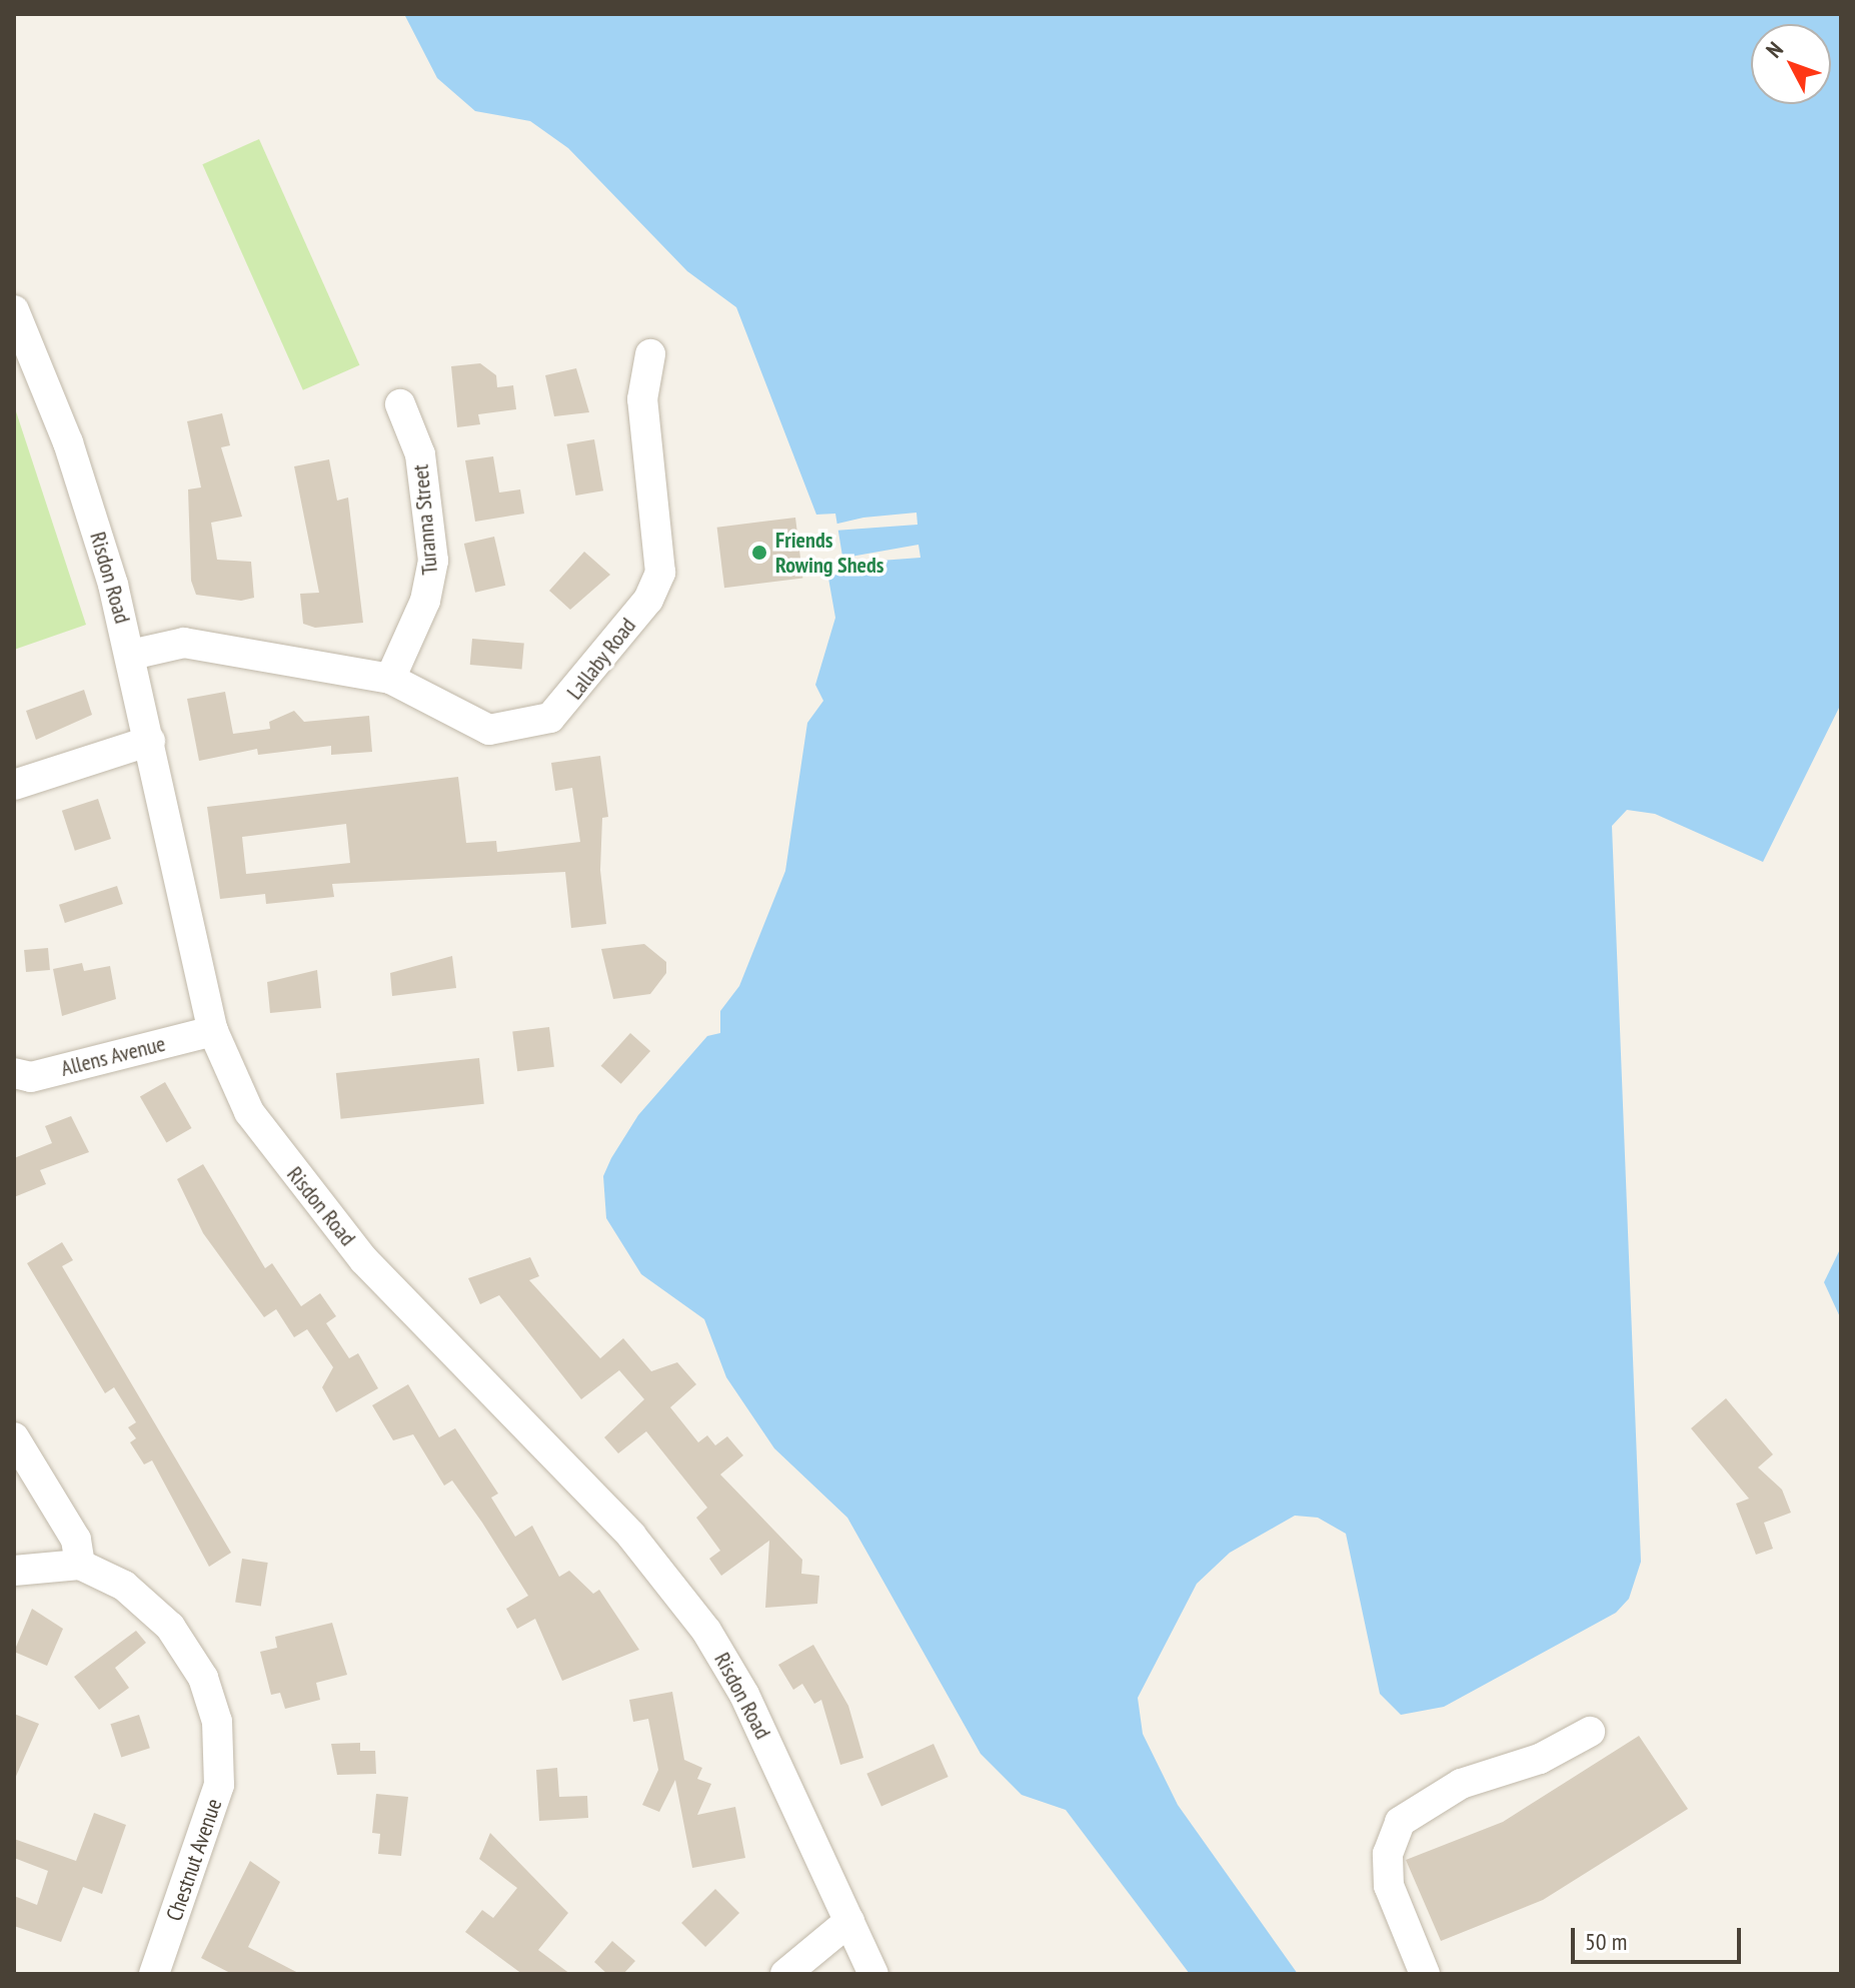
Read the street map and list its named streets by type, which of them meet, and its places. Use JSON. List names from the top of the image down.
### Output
{
  "streets": {
    "street": [
      "Turanna Street",
      "Risdon Road",
      "Lallaby Road",
      "Allens Avenue",
      "Chestnut Avenue"
    ]
  },
  "crossings": [
    ["Turanna Street", "Lallaby Road"],
    ["Risdon Road", "Lallaby Road"],
    ["Risdon Road", "Allens Avenue"]
  ],
  "places": ["Friends Rowing Sheds"],
  "scale_bar": "50 m",
  "north": "top left"
}
